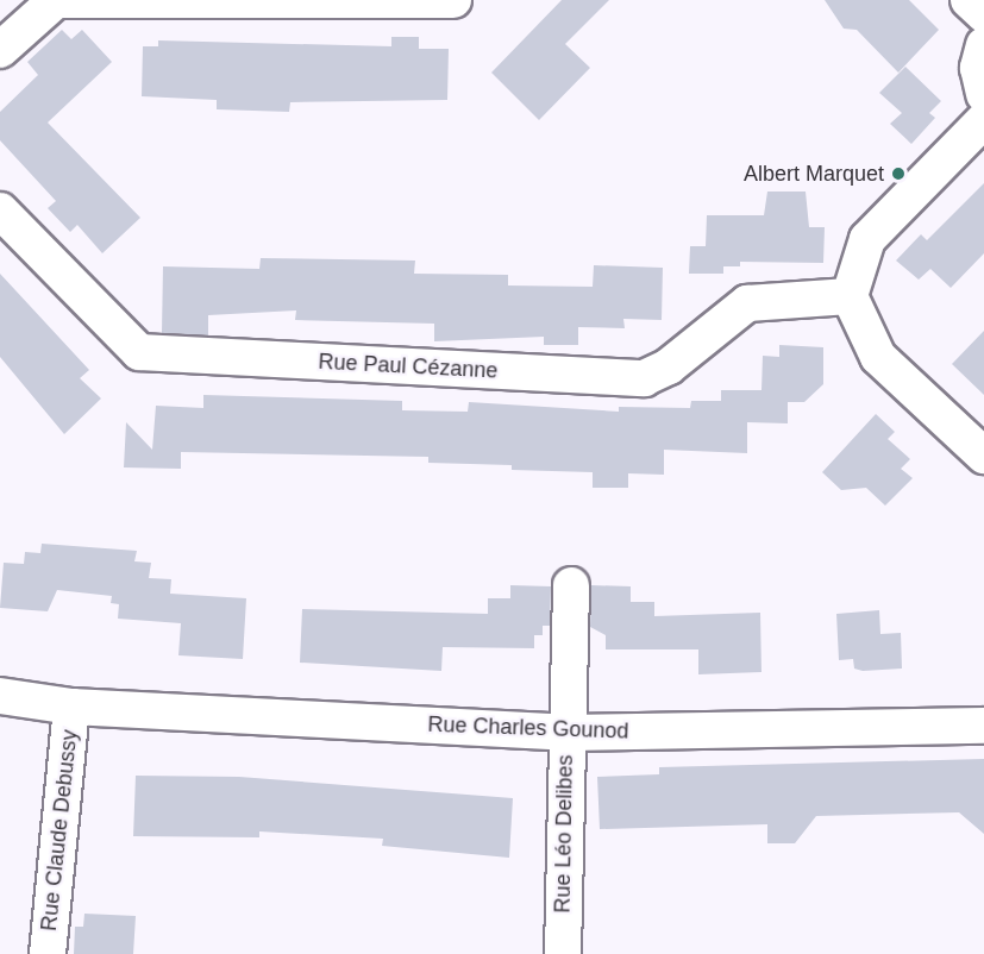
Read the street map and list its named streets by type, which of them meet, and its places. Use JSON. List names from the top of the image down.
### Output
{
  "streets": {
    "street": [
      "Rue Paul Cézanne",
      "Rue Charles Gounod",
      "Rue Claude Debussy",
      "Rue Léo Delibes"
    ]
  },
  "crossings": [
    ["Rue Charles Gounod", "Rue Claude Debussy"],
    ["Rue Charles Gounod", "Rue Léo Delibes"]
  ],
  "places": ["Albert Marquet"]
}
